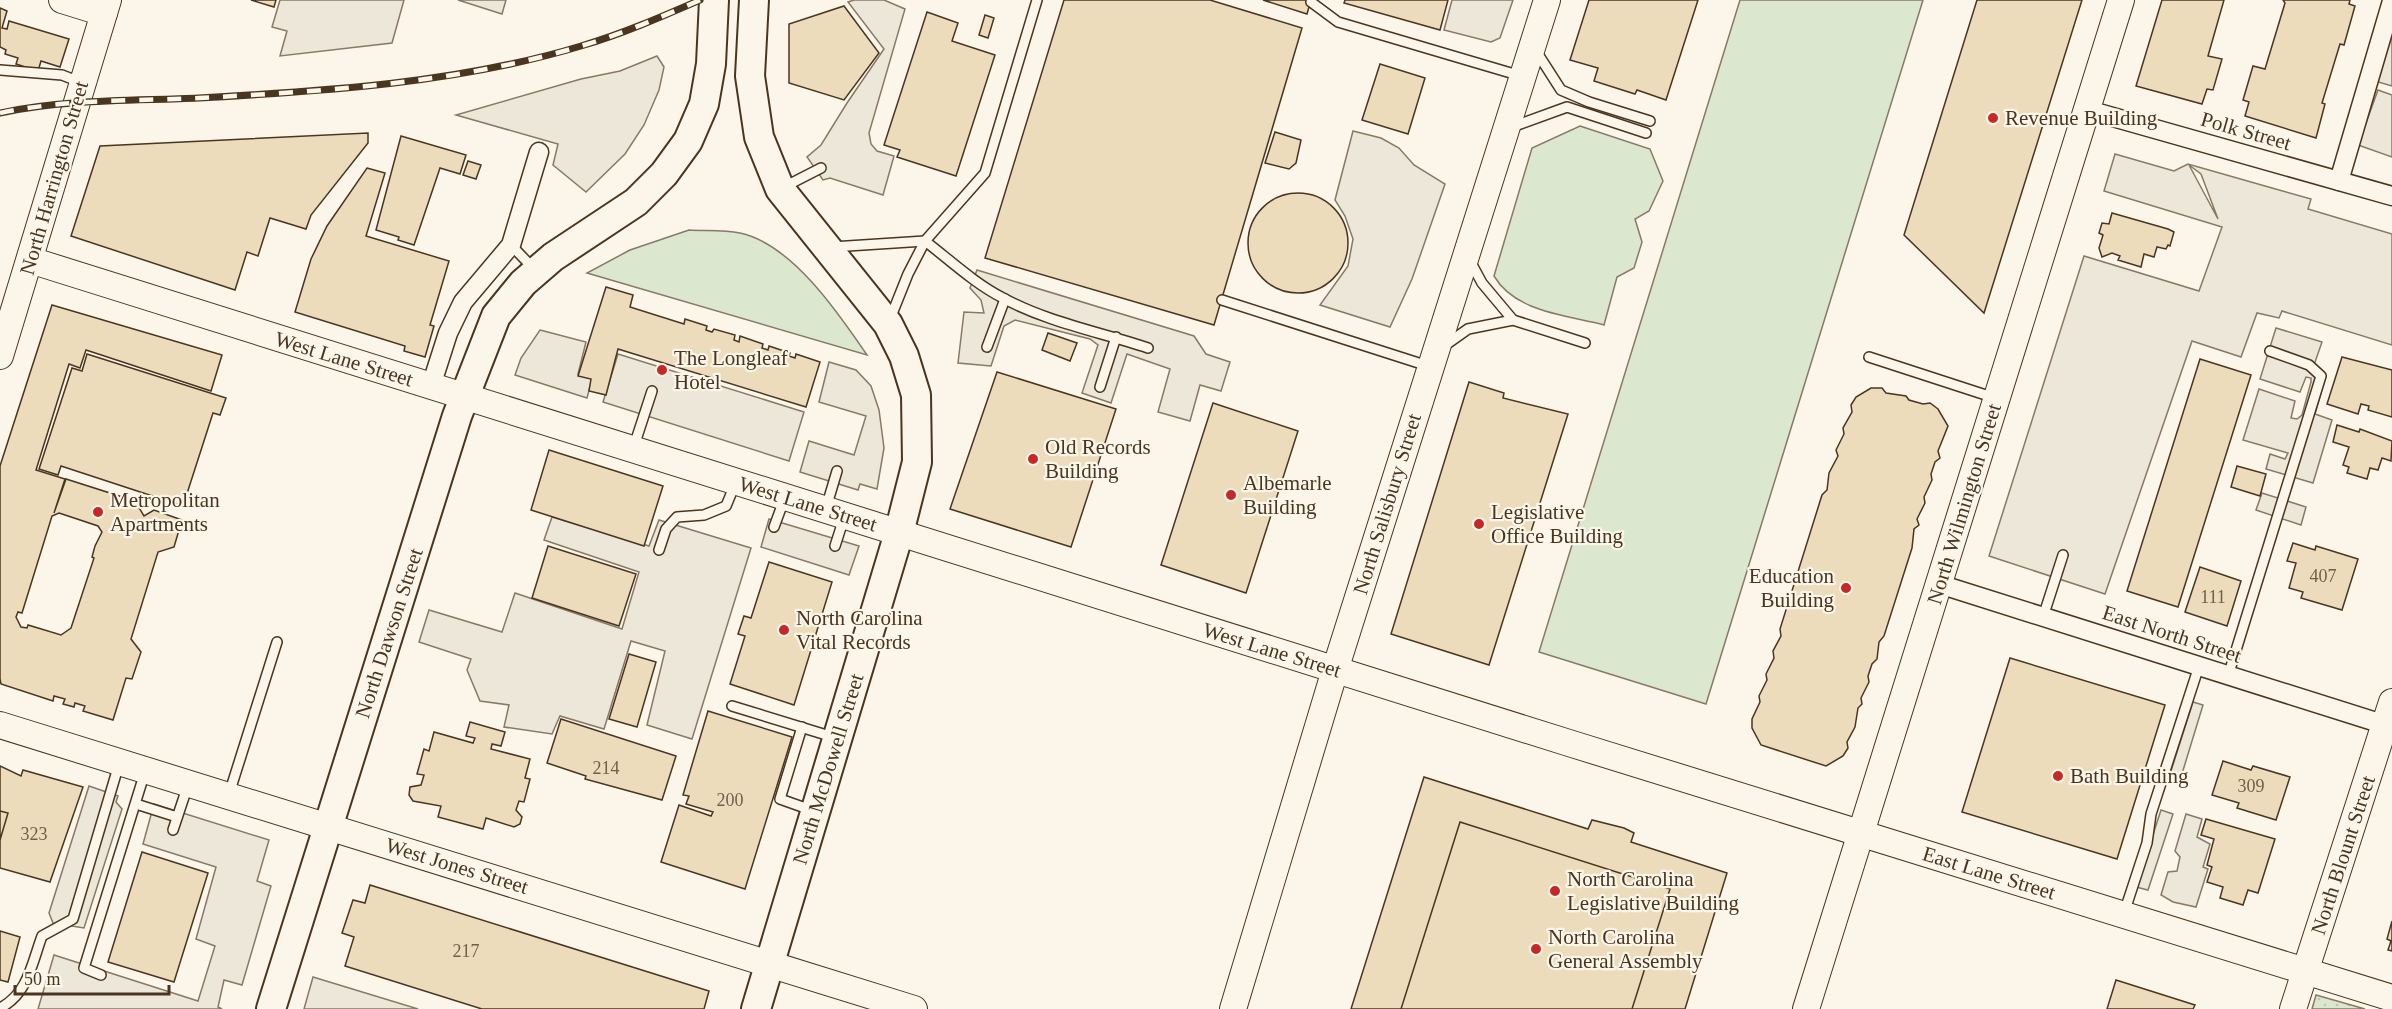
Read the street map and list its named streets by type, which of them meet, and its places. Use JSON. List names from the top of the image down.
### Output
{
  "streets": {
    "main road": ["North Dawson Street", "North McDowell Street"],
    "street": [
      "Polk Street",
      "North Harrington Street",
      "West Lane Street",
      "North Salisbury Street",
      "North Wilmington Street",
      "East North Street",
      "North Blount Street",
      "West Jones Street",
      "East Lane Street"
    ]
  },
  "crossings": [
    ["Polk Street", "North Wilmington Street"],
    ["North Harrington Street", "West Lane Street"],
    ["West Lane Street", "North Salisbury Street"],
    ["West Lane Street", "North Dawson Street"],
    ["West Lane Street", "North McDowell Street"],
    ["West Lane Street", "East Lane Street"],
    ["North Wilmington Street", "East North Street"],
    ["North Wilmington Street", "East Lane Street"],
    ["North Dawson Street", "West Jones Street"],
    ["East North Street", "North Blount Street"],
    ["North McDowell Street", "West Jones Street"],
    ["North Blount Street", "East Lane Street"]
  ],
  "places": [
    "Revenue Building",
    "The Longleaf Hotel",
    "Old Records Building",
    "Albemarle Building",
    "Metropolitan Apartments",
    "Legislative Office Building",
    "Education Building",
    "North Carolina Vital Records",
    "Bath Building",
    "North Carolina Legislative Building",
    "North Carolina General Assembly"
  ],
  "house_numbers": [
    "407",
    "111",
    "214",
    "309",
    "200",
    "323",
    "217"
  ],
  "scale_bar": "50 m"
}
